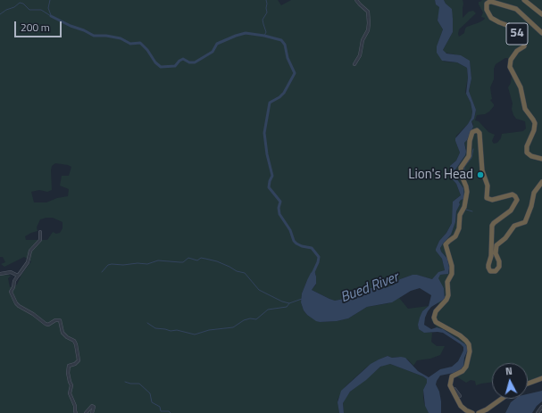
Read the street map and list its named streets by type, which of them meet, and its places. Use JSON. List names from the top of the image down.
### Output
{
  "streets": {
    "highway": ["54"]
  },
  "water": ["Bued River"],
  "places": ["Lion's Head"],
  "scale_bar": "200 m",
  "north": "top"
}
